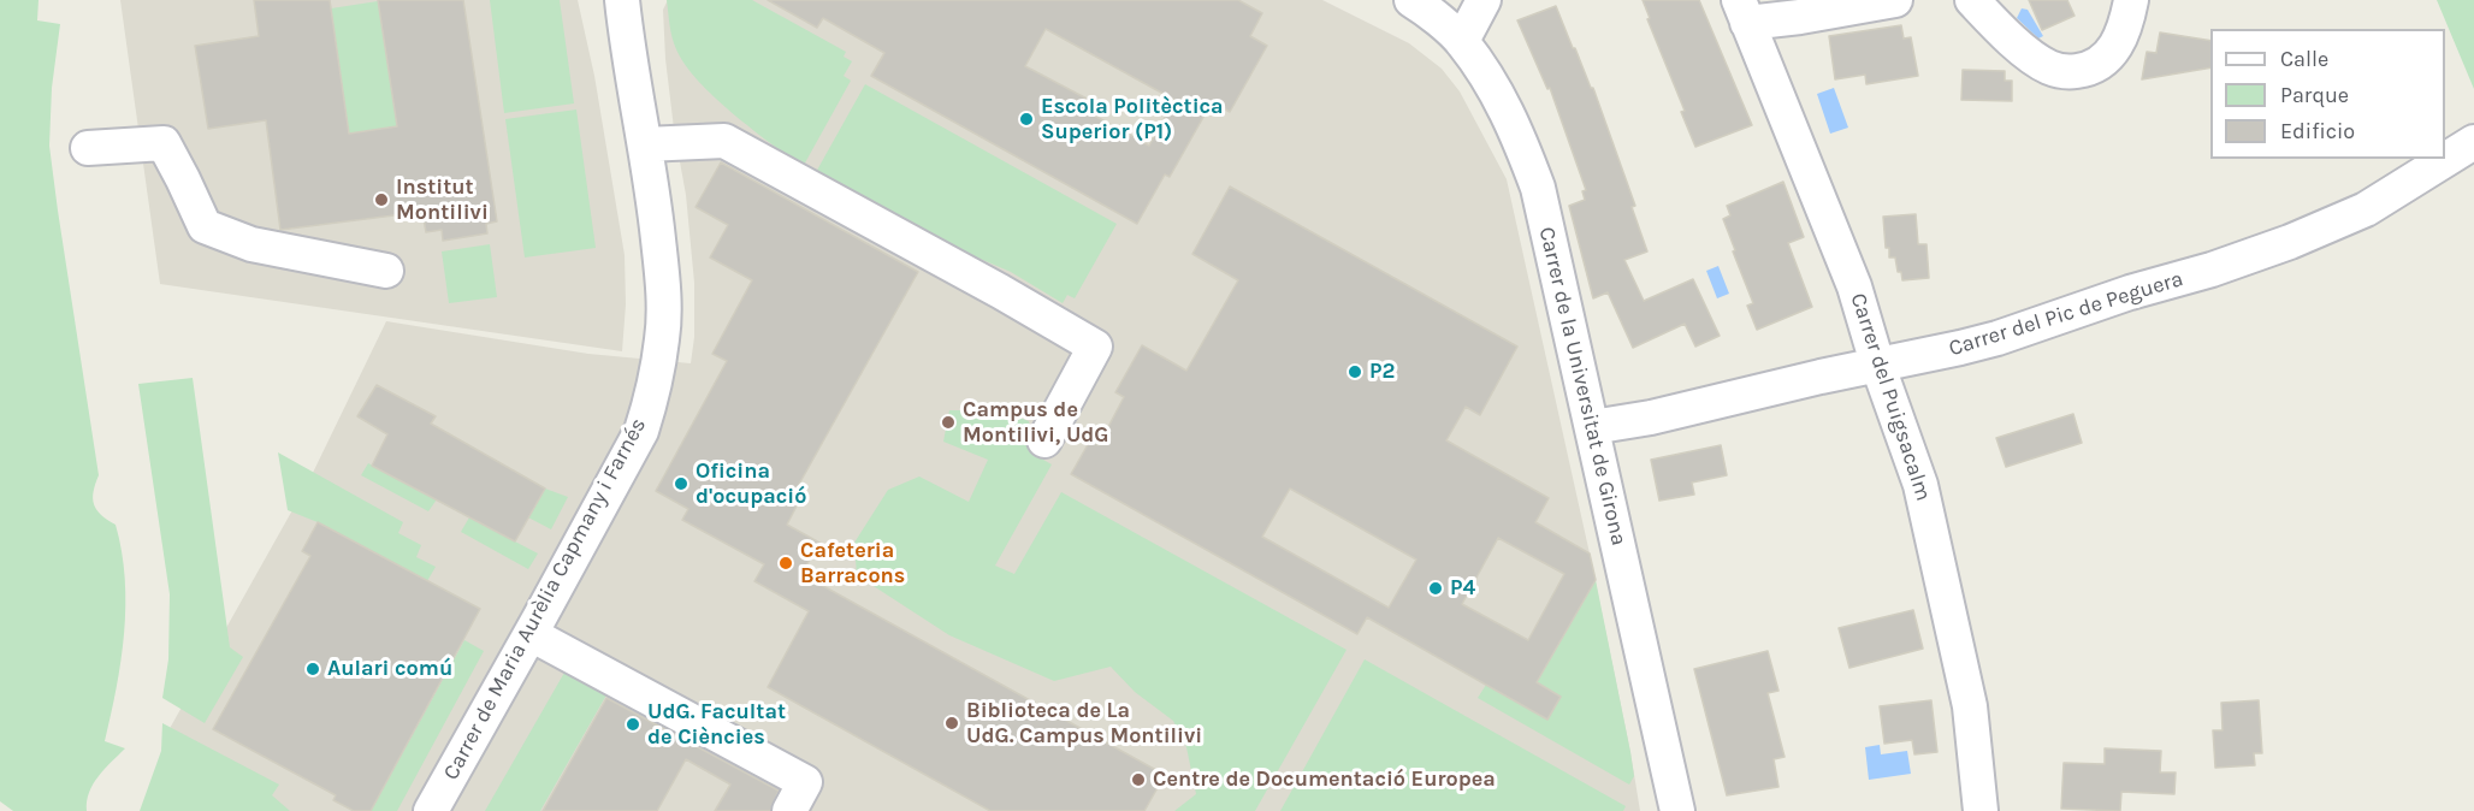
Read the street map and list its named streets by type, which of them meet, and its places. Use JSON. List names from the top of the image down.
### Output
{
  "streets": {
    "street": [
      "Carrer del Pic de Peguera",
      "Carrer de la Universitat de Girona",
      "Carrer del Puigsacalm",
      "Carrer de Maria Aurèlia Capmany i Farnés"
    ]
  },
  "crossings": [
    ["Carrer del Pic de Peguera", "Carrer de la Universitat de Girona"],
    ["Carrer del Pic de Peguera", "Carrer del Puigsacalm"]
  ],
  "places": [
    "Escola Politèctica Superior (P1)",
    "Institut Montilivi",
    "P2",
    "Campus de Montilivi, UdG",
    "Oficina d'ocupació",
    "Cafeteria Barracons",
    "P4",
    "Aulari comú",
    "Biblioteca de La UdG. Campus Montilivi",
    "UdG. Facultat de Ciències",
    "Centre de Documentació Europea"
  ],
  "legend": ["Calle", "Parque", "Edificio"]
}
